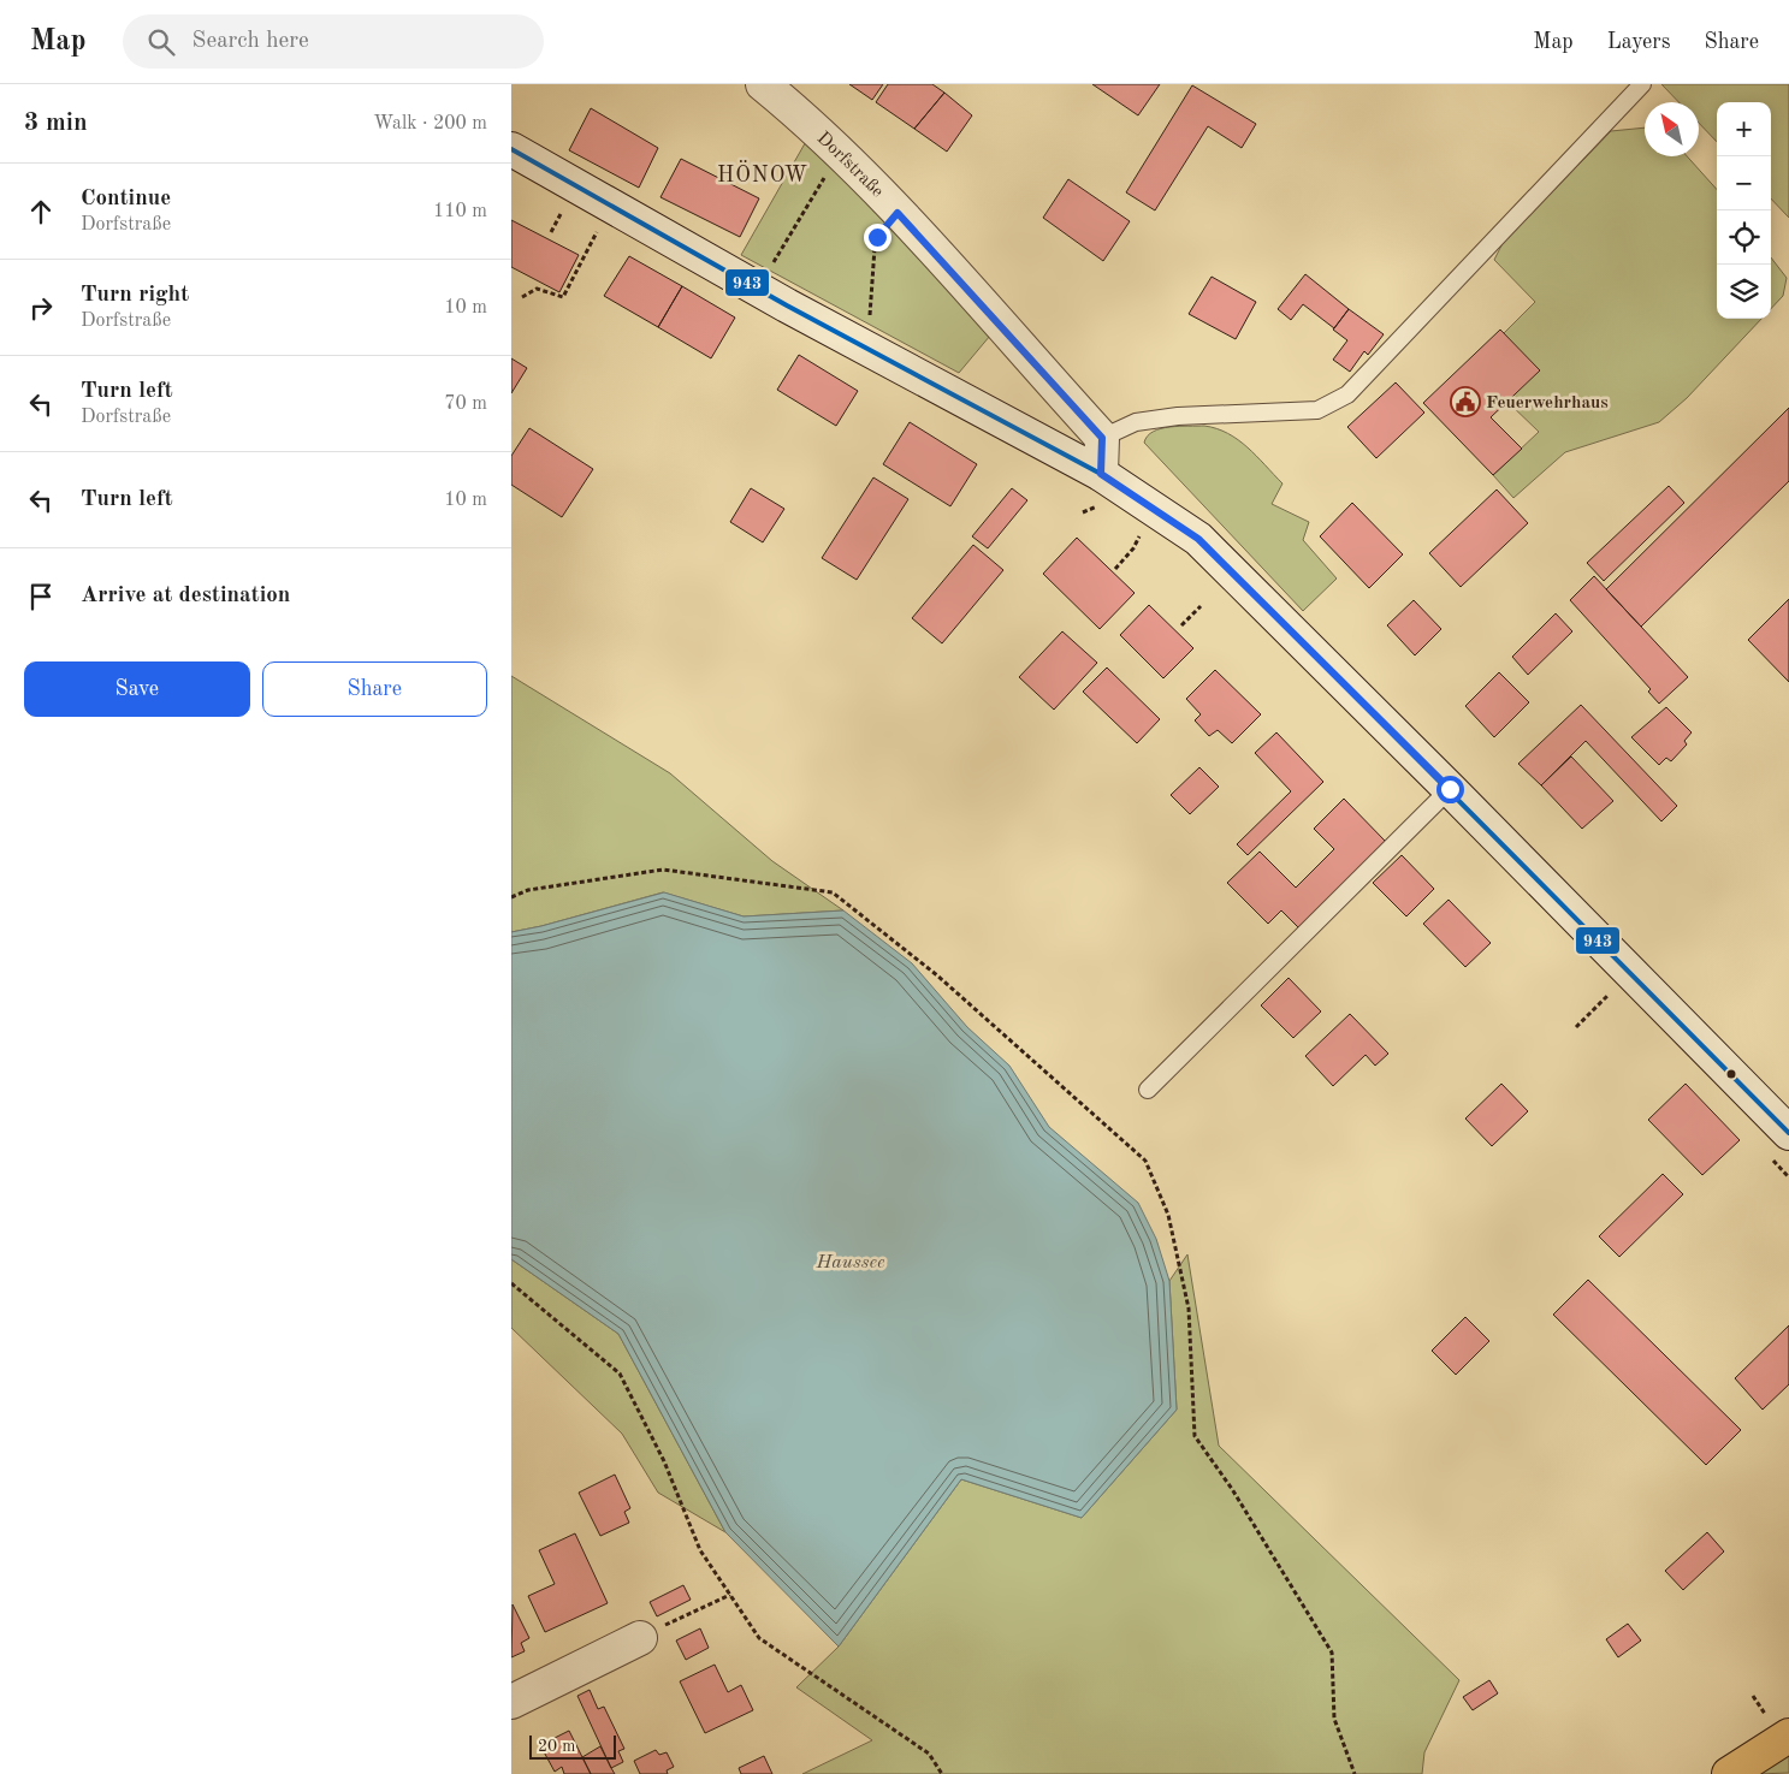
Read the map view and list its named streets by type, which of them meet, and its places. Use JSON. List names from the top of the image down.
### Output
{
  "streets": {
    "main road": ["Dorfstraße"]
  },
  "districts": ["HÖNOW"],
  "water": ["Haussee"],
  "places": {
    "public building": ["Feuerwehrhaus"]
  },
  "lines": ["transit line 943"],
  "scale_bar": "20 m",
  "north": "top left",
  "page": {
    "header": "Map",
    "search": "Search here",
    "nav": ["Map", "Layers", "Share"],
    "heading": ["3 min", "Walk · 200 m"],
    "map_buttons": ["+", "−"],
    "list": [
      ["Continue", "Dorfstraße", "110 m"],
      ["Turn right", "Dorfstraße", "10 m"],
      ["Turn left", "Dorfstraße", "70 m"],
      ["Turn left", "10 m"],
      "Arrive at destination"
    ],
    "buttons": ["Save", "Share"],
    "scale": "20 m"
  }
}
